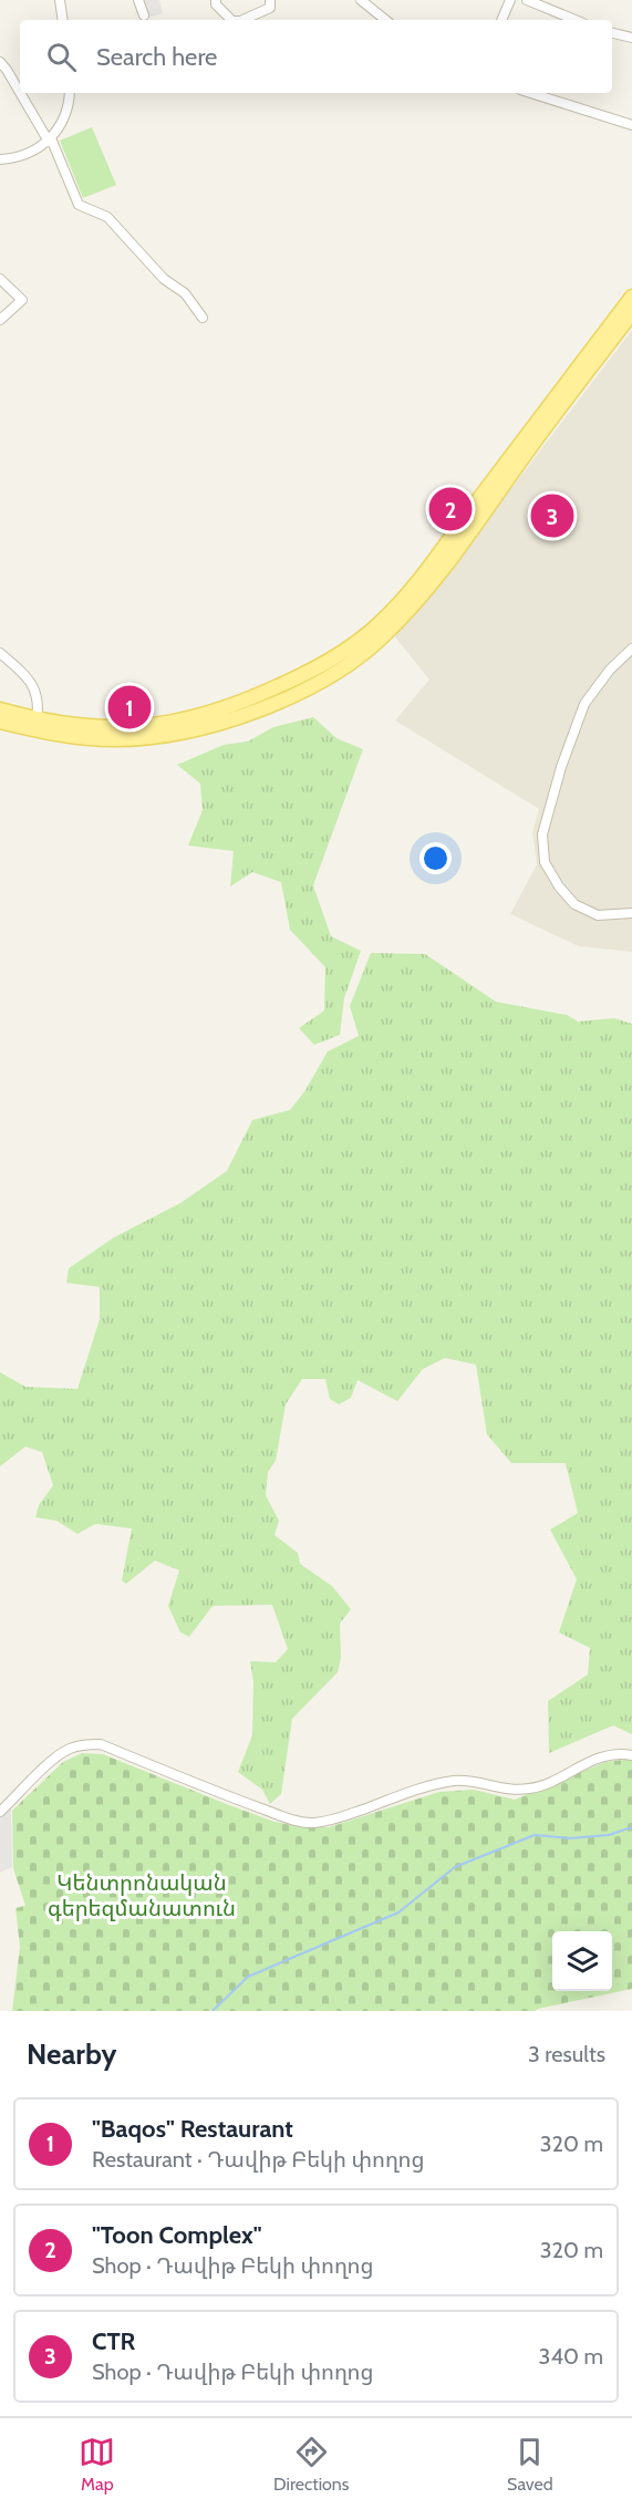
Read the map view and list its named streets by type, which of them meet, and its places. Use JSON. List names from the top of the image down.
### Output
{
  "parks": ["Կենտրոնական գերեզմանատուն"],
  "page": {
    "search": "Search here",
    "pins": ["2", "3", "1"],
    "heading": ["Nearby", "3 results"],
    "list": [
      {
        "mark": "1",
        "name": "\"Baqos\" Restaurant",
        "note": "Restaurant · Դավիթ Բեկի փողոց",
        "value": "320 m"
      },
      {
        "mark": "2",
        "name": "\"Toon Complex\"",
        "note": "Shop · Դավիթ Բեկի փողոց",
        "value": "320 m"
      },
      {
        "mark": "3",
        "name": "CTR",
        "note": "Shop · Դավիթ Բեկի փողոց",
        "value": "340 m"
      }
    ],
    "nav": ["Map", "Directions", "Saved"]
  }
}
